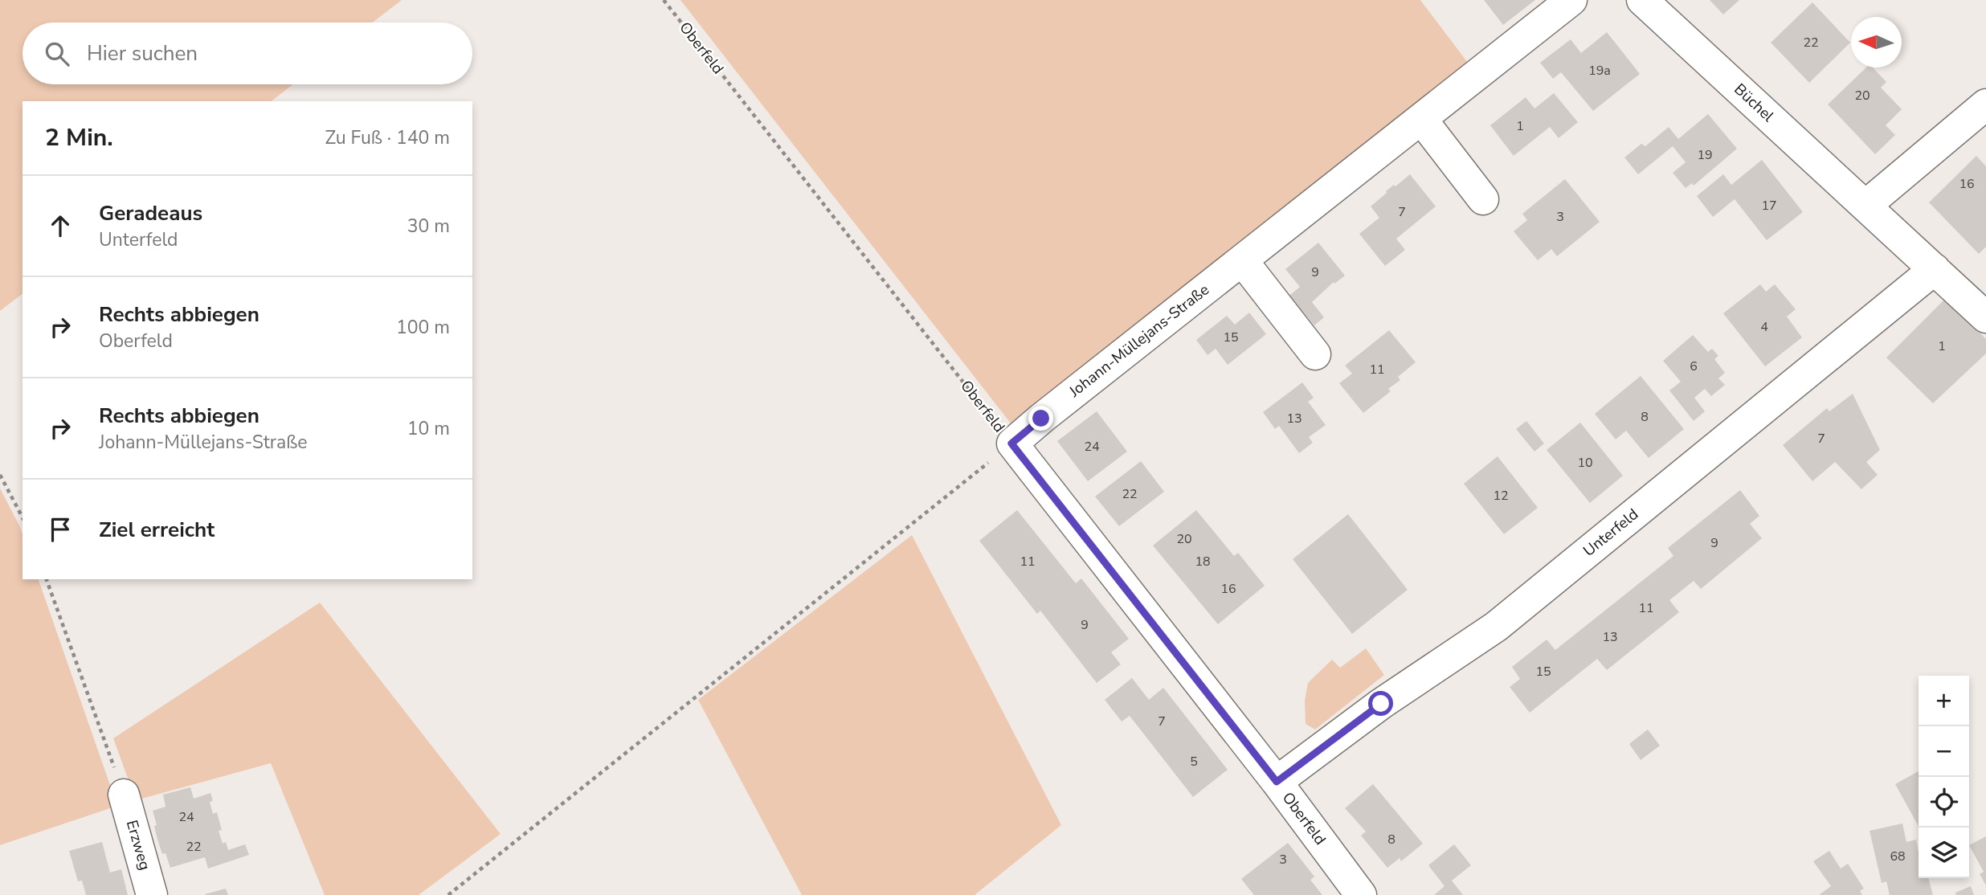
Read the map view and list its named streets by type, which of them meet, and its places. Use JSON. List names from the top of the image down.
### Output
{
  "streets": {
    "street": [
      "Oberfeld",
      "Büchel",
      "Johann-Müllejans-Straße",
      "Unterfeld",
      "Erzweg"
    ]
  },
  "crossings": [
    ["Oberfeld", "Johann-Müllejans-Straße"],
    ["Oberfeld", "Unterfeld"],
    ["Büchel", "Unterfeld"]
  ],
  "house_numbers": [
    "22",
    "19a",
    "20",
    "1",
    "19",
    "16",
    "17",
    "7",
    "3",
    "9",
    "4",
    "15",
    "1",
    "6",
    "11",
    "8",
    "13",
    "7",
    "24",
    "10",
    "22",
    "12",
    "20",
    "9",
    "11",
    "18",
    "16",
    "11",
    "9",
    "13",
    "15",
    "7",
    "5",
    "24",
    "8",
    "22",
    "68",
    "3"
  ],
  "north": "left",
  "page": {
    "search": "Hier suchen",
    "heading": ["2 Min.", "Zu Fuß · 140 m"],
    "list": [
      ["Geradeaus", "Unterfeld", "30 m"],
      ["Rechts abbiegen", "Oberfeld", "100 m"],
      ["Rechts abbiegen", "Johann-Müllejans-Straße", "10 m"],
      "Ziel erreicht"
    ],
    "map_buttons": ["+", "−"]
  }
}
